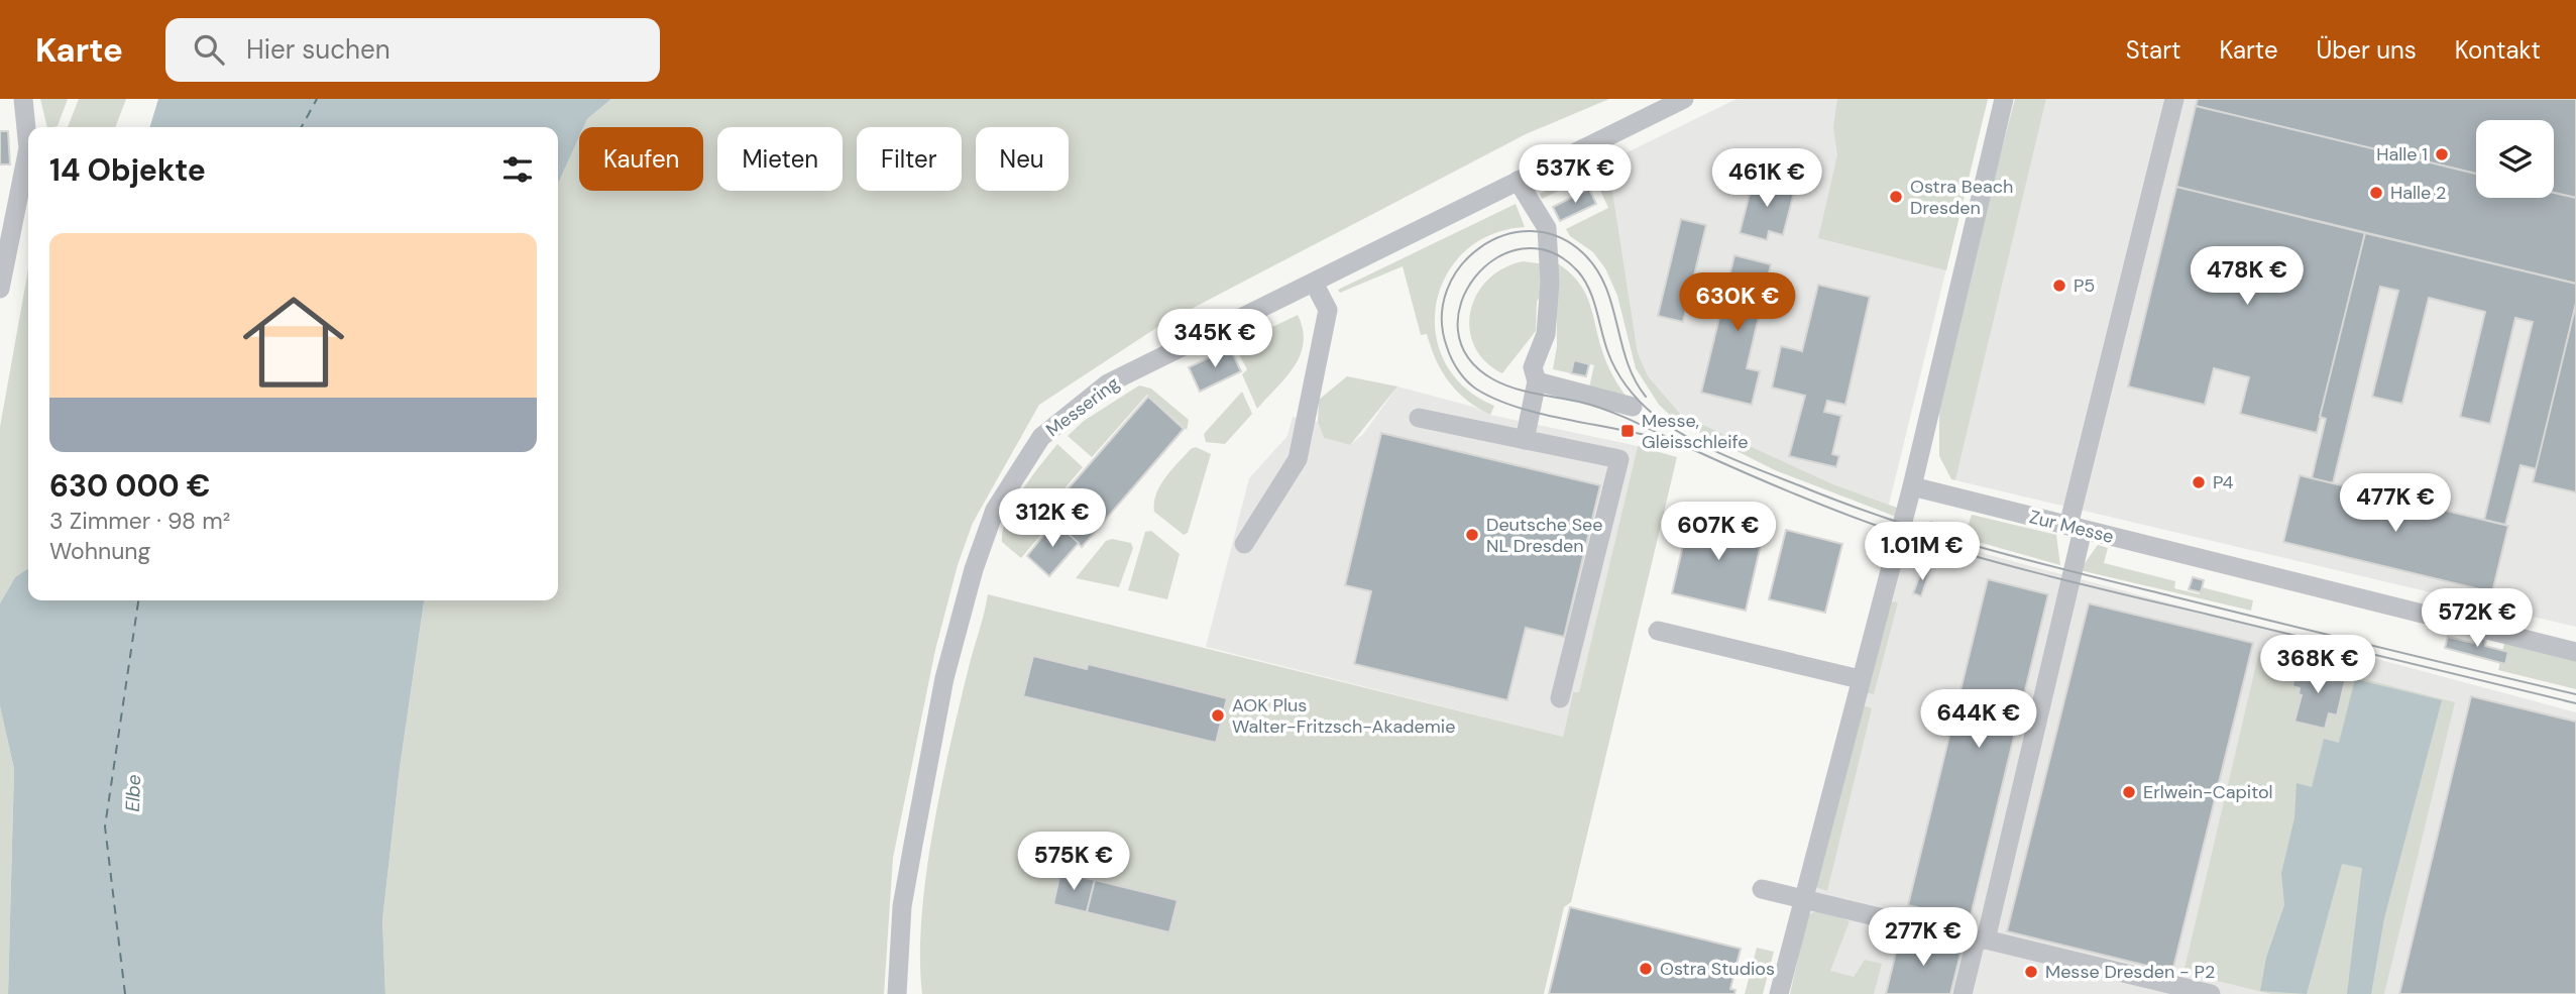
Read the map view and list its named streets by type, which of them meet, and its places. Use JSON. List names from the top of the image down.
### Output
{
  "streets": {
    "street": ["Messering", "Zur Messe"]
  },
  "water": ["Elbe"],
  "places": {
    "other": [
      "Halle 1",
      "Halle 2",
      "Ostra Beach Dresden",
      "P5",
      "P4",
      "Deutsche See NL Dresden",
      "AOK Plus Walter-Fritzsch-Akademie",
      "Erlwein-Capitol",
      "Ostra Studios",
      "Messe Dresden - P2"
    ],
    "transit": ["Messe, Gleisschleife"]
  },
  "page": {
    "header": "Karte",
    "search": "Hier suchen",
    "nav": [
      "Start",
      "Karte",
      "Über uns",
      "Kontakt"
    ],
    "chip": [
      "Kaufen",
      "Mieten",
      "Filter",
      "Neu"
    ],
    "heading": "14 Objekte",
    "price": [
      "537K €",
      "461K €",
      "478K €",
      "630K €",
      "345K €",
      "477K €",
      "312K €",
      "607K €",
      "1.01M €",
      "572K €",
      "368K €",
      "644K €",
      "575K €",
      "277K €"
    ],
    "list": [
      {
        "name": "630 000 €",
        "note": "3 Zimmer · 98 m² · Wohnung"
      }
    ]
  }
}
